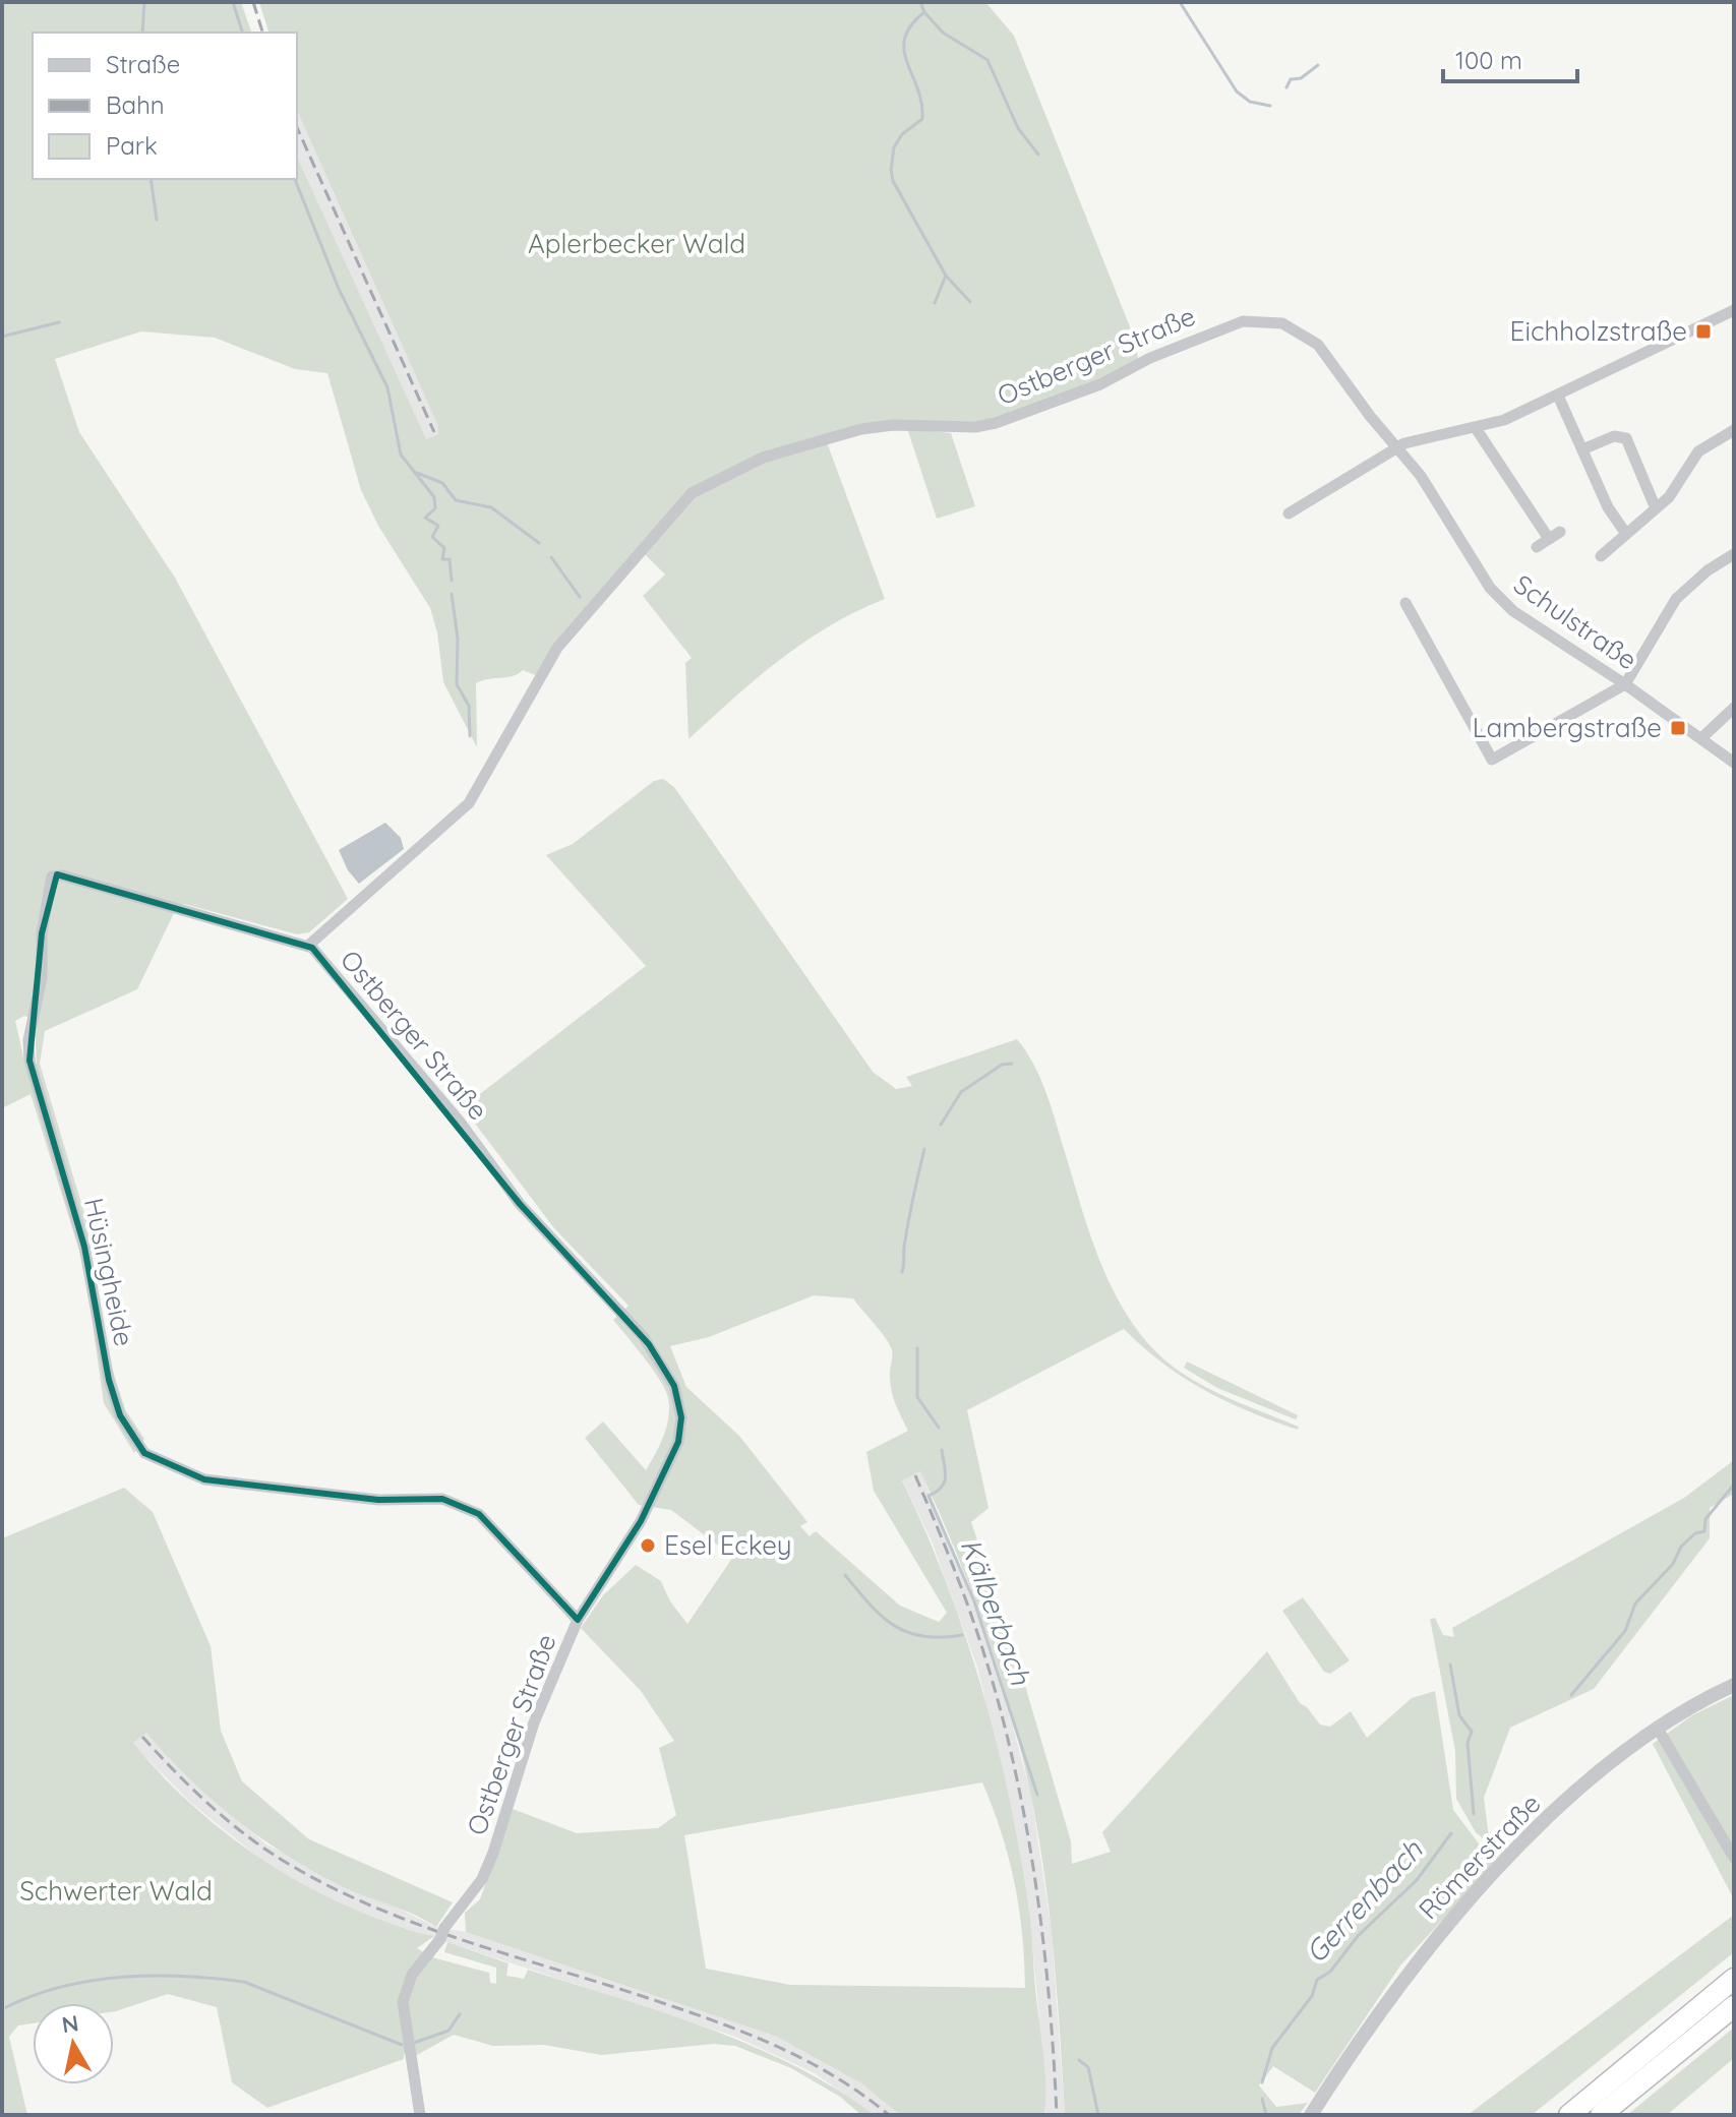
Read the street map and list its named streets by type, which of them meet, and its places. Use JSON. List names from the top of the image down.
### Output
{
  "streets": {
    "street": [
      "Ostberger Straße",
      "Schulstraße",
      "Hüsingheide",
      "Römerstraße"
    ]
  },
  "crossings": [
    ["Ostberger Straße", "Schulstraße"],
    ["Ostberger Straße", "Hüsingheide"]
  ],
  "water": ["Kälberbach", "Gerrenbach"],
  "parks": ["Aplerbecker Wald", "Schwerter Wald"],
  "places": {
    "transit": ["Eichholzstraße", "Lambergstraße"],
    "other": ["Esel Eckey"]
  },
  "legend": ["Straße", "Bahn", "Park"],
  "scale_bar": "100 m",
  "north": "top"
}
